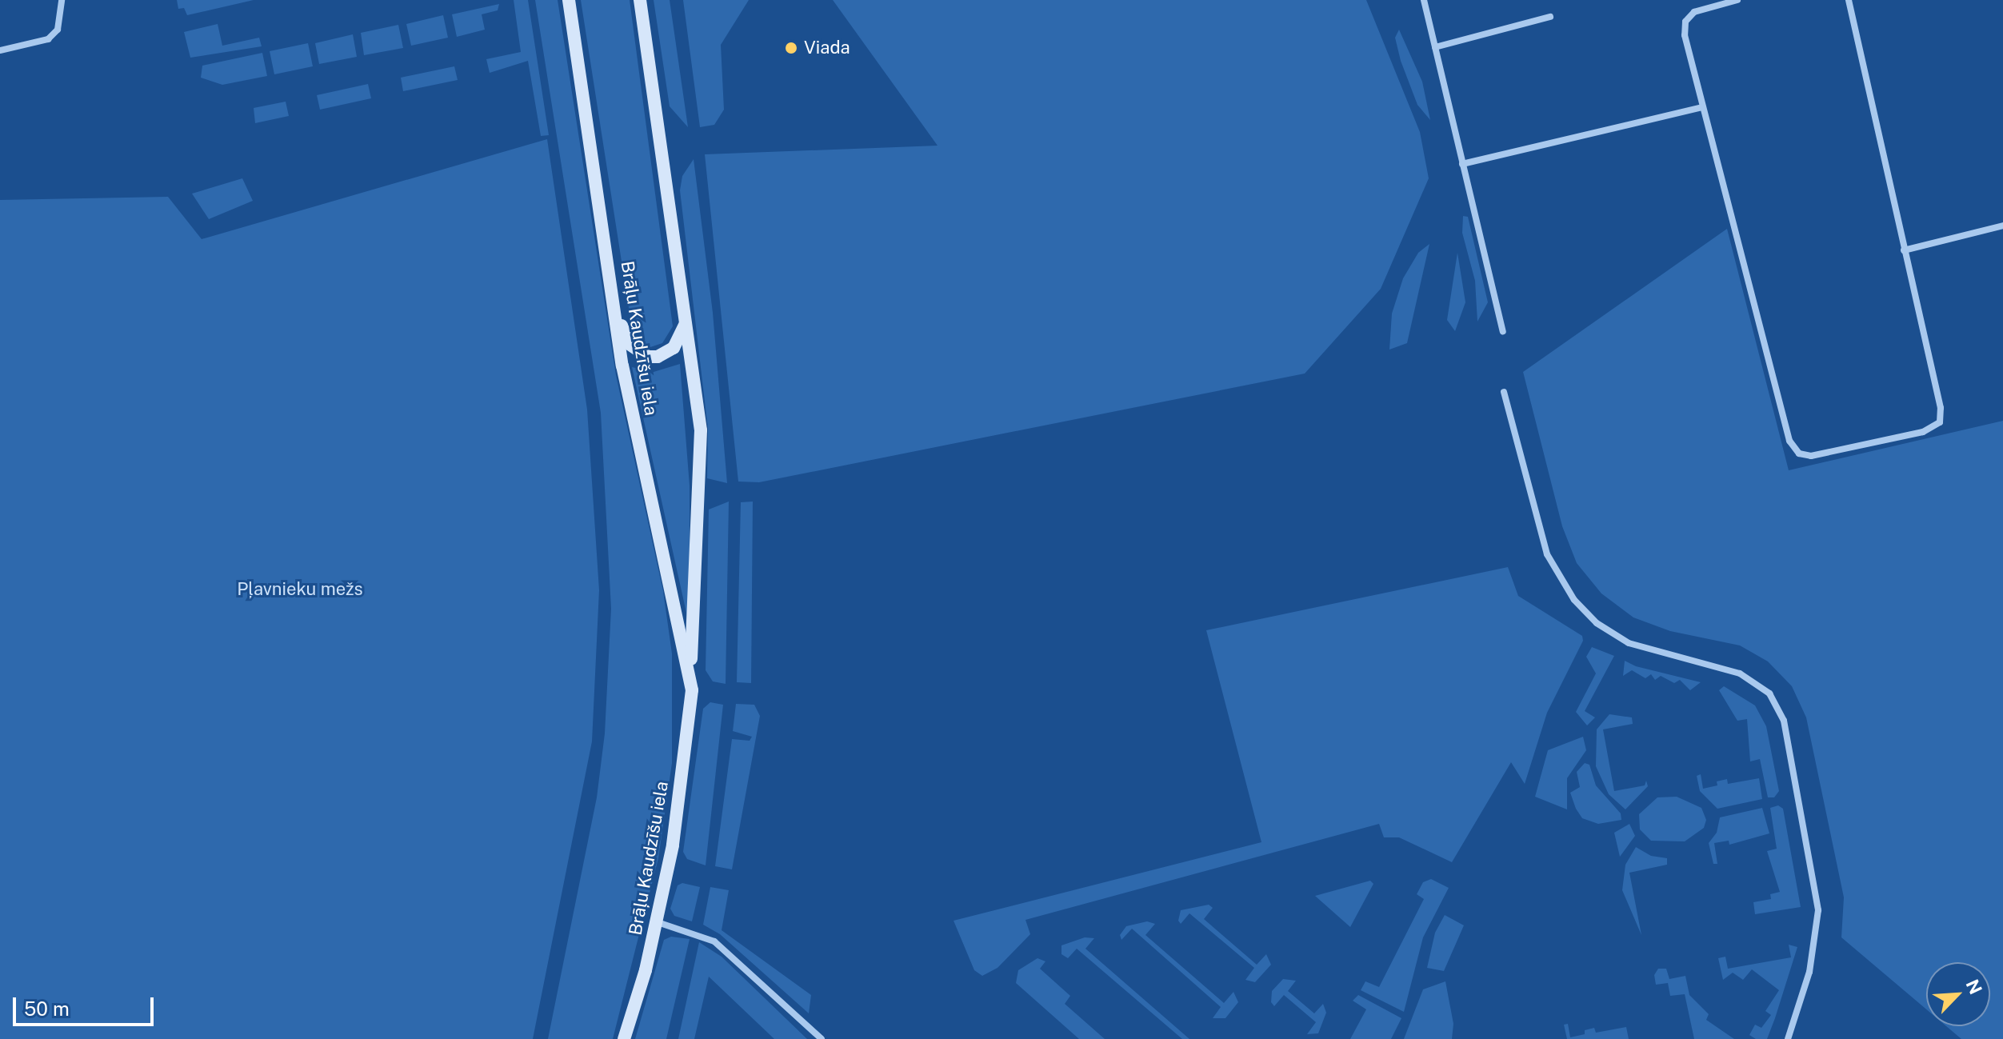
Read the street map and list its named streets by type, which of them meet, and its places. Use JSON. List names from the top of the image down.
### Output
{
  "streets": {
    "street": ["Brāļu Kaudzīšu iela"]
  },
  "parks": ["Pļavnieku mežs"],
  "places": ["Viada"],
  "scale_bar": "50 m",
  "north": "top right"
}
